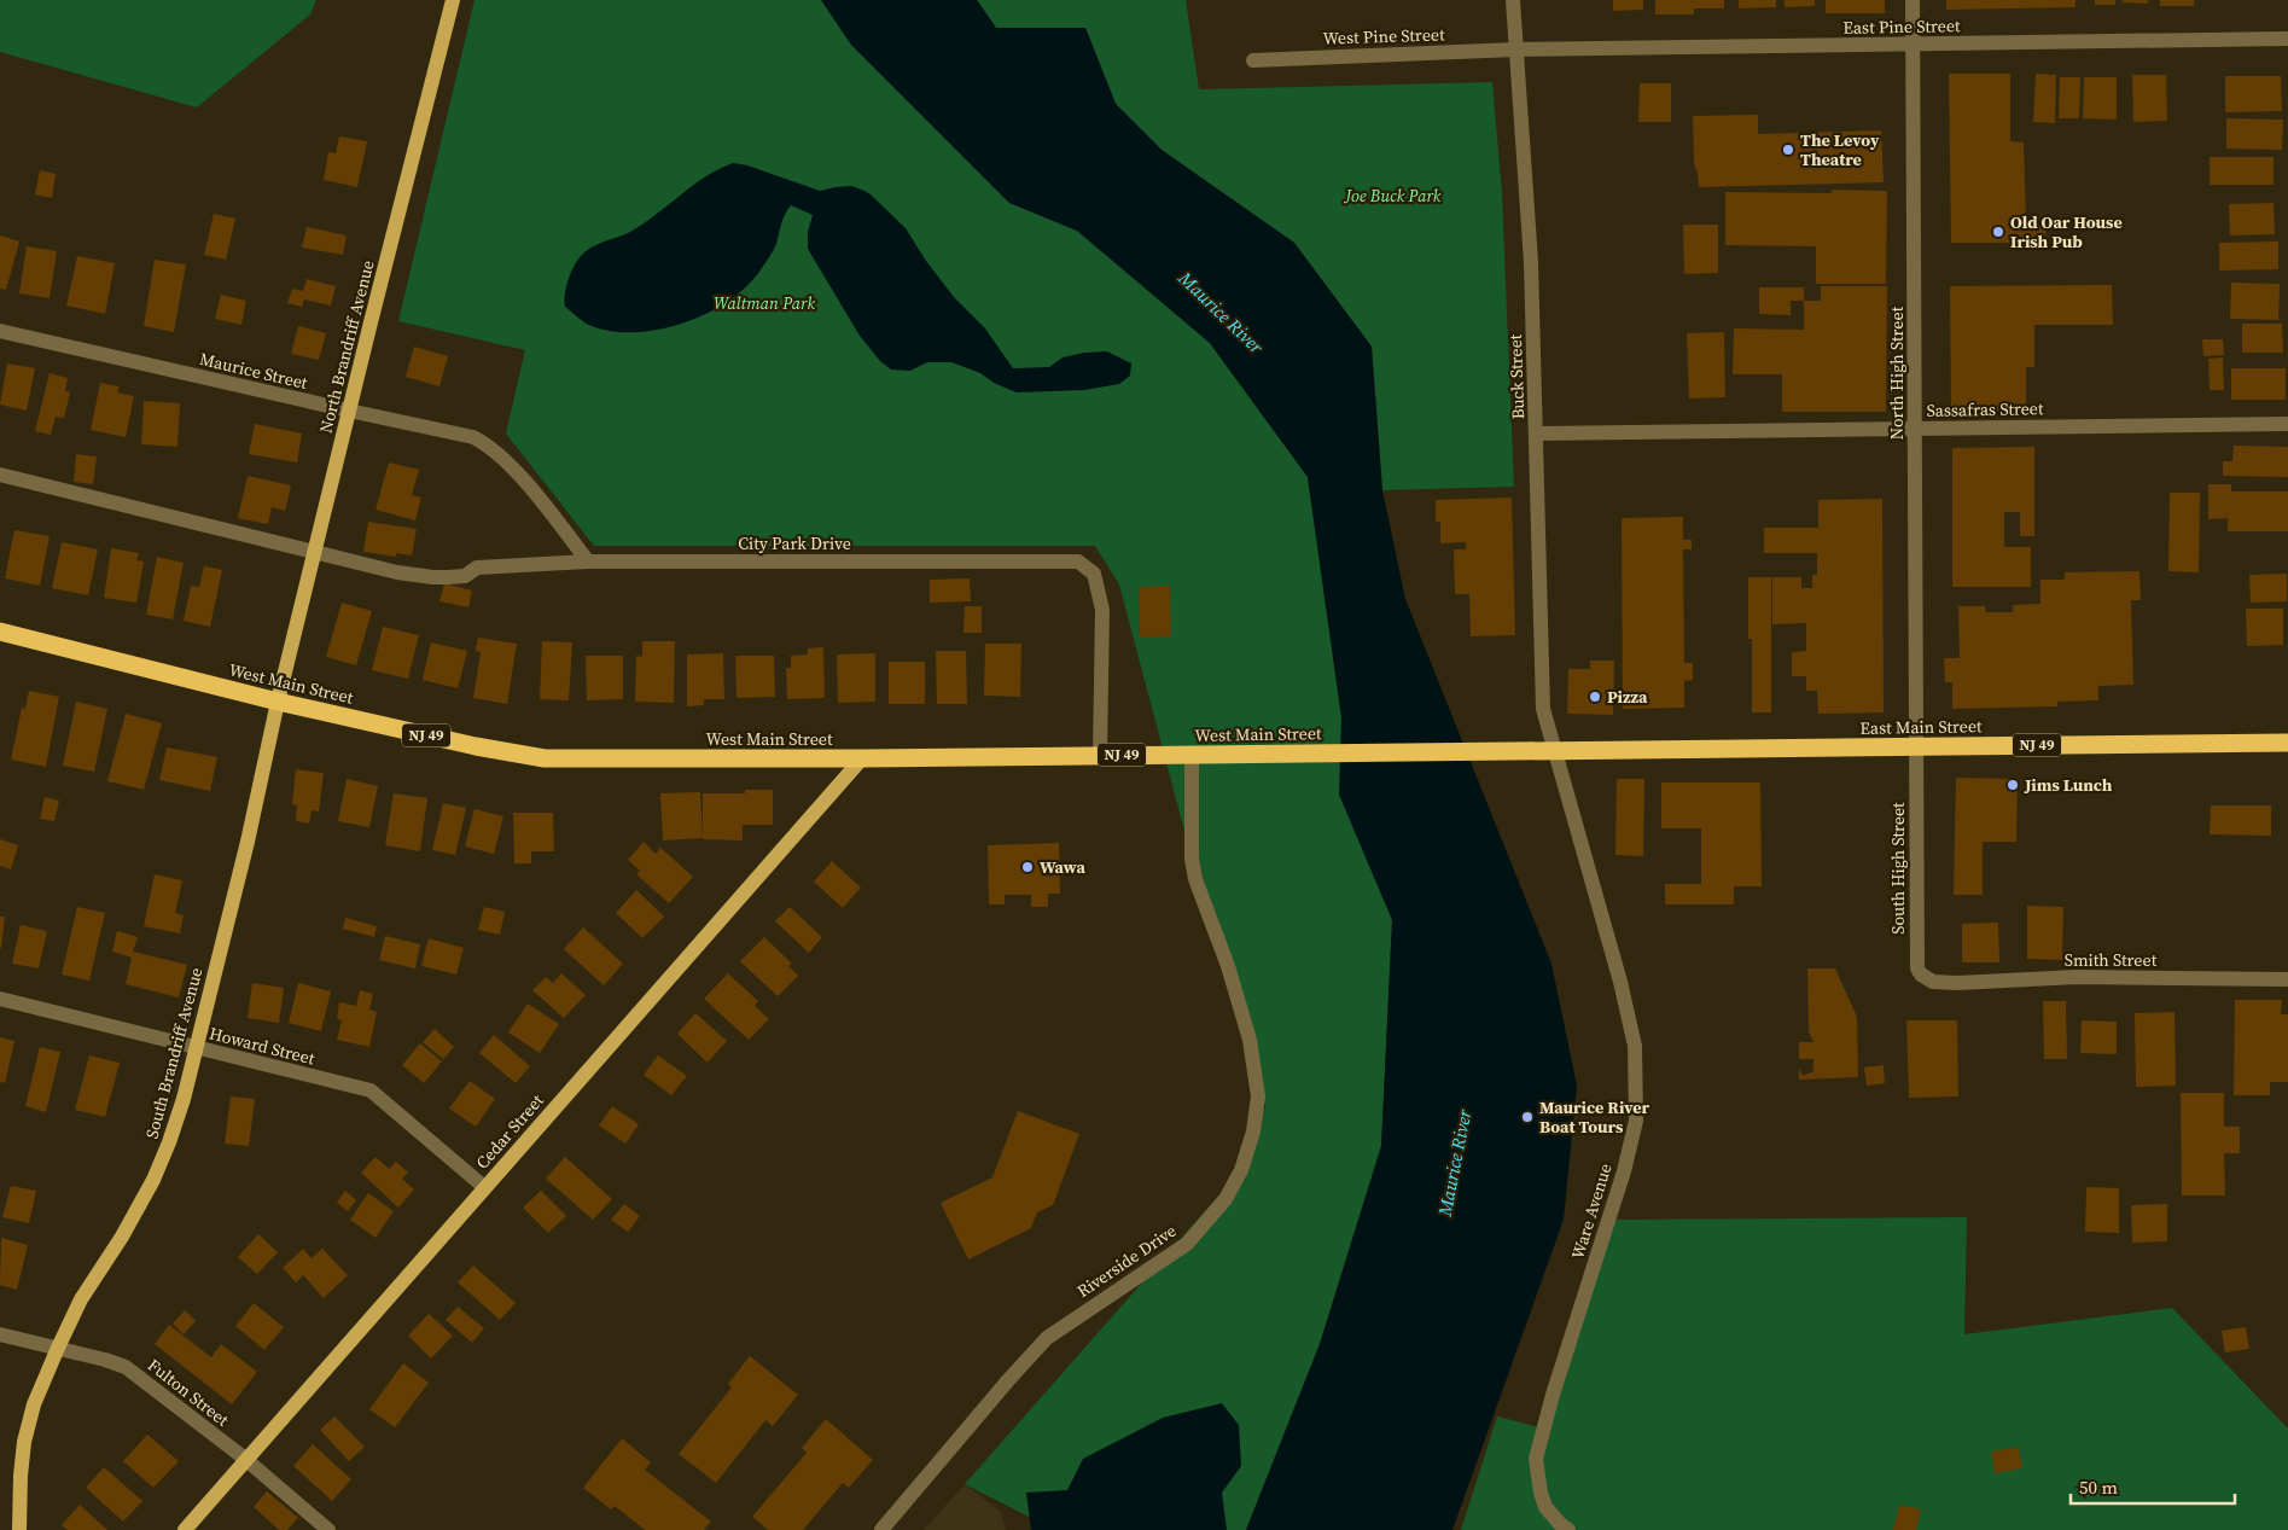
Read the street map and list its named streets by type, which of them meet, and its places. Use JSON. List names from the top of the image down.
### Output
{
  "streets": {
    "highway": ["West Main Street", "East Main Street", "NJ 49"],
    "main road": ["North Brandriff Avenue", "South Brandriff Avenue", "Cedar Street"],
    "street": [
      "East Pine Street",
      "West Pine Street",
      "Maurice Street",
      "North High Street",
      "Buck Street",
      "Sassafras Street",
      "City Park Drive",
      "South High Street",
      "Smith Street",
      "Howard Street",
      "Ware Avenue",
      "Riverside Drive",
      "Fulton Street"
    ]
  },
  "crossings": [
    ["East Pine Street", "West Pine Street"],
    ["East Pine Street", "North High Street"],
    ["East Pine Street", "Buck Street"],
    ["West Pine Street", "Buck Street"],
    ["North Brandriff Avenue", "Maurice Street"],
    ["North Brandriff Avenue", "City Park Drive"],
    ["North Brandriff Avenue", "West Main Street"],
    ["North Brandriff Avenue", "South Brandriff Avenue"],
    ["Maurice Street", "City Park Drive"],
    ["North High Street", "Sassafras Street"],
    ["North High Street", "East Main Street"],
    ["North High Street", "South High Street"],
    ["Buck Street", "Sassafras Street"],
    ["Buck Street", "West Main Street"],
    ["Buck Street", "East Main Street"],
    ["Buck Street", "Ware Avenue"],
    ["City Park Drive", "West Main Street"],
    ["West Main Street", "East Main Street"],
    ["West Main Street", "South Brandriff Avenue"],
    ["West Main Street", "Cedar Street"],
    ["West Main Street", "Ware Avenue"],
    ["West Main Street", "Riverside Drive"],
    ["East Main Street", "South High Street"],
    ["East Main Street", "Ware Avenue"],
    ["South High Street", "Smith Street"],
    ["Howard Street", "South Brandriff Avenue"],
    ["Howard Street", "Cedar Street"],
    ["South Brandriff Avenue", "Fulton Street"],
    ["Cedar Street", "Fulton Street"]
  ],
  "water": ["Maurice River"],
  "parks": ["Joe Buck Park", "Waltman Park"],
  "places": [
    "The Levoy Theatre",
    "Old Oar House Irish Pub",
    "Pizza",
    "Jims Lunch",
    "Wawa",
    "Maurice River Boat Tours"
  ],
  "scale_bar": "50 m"
}
